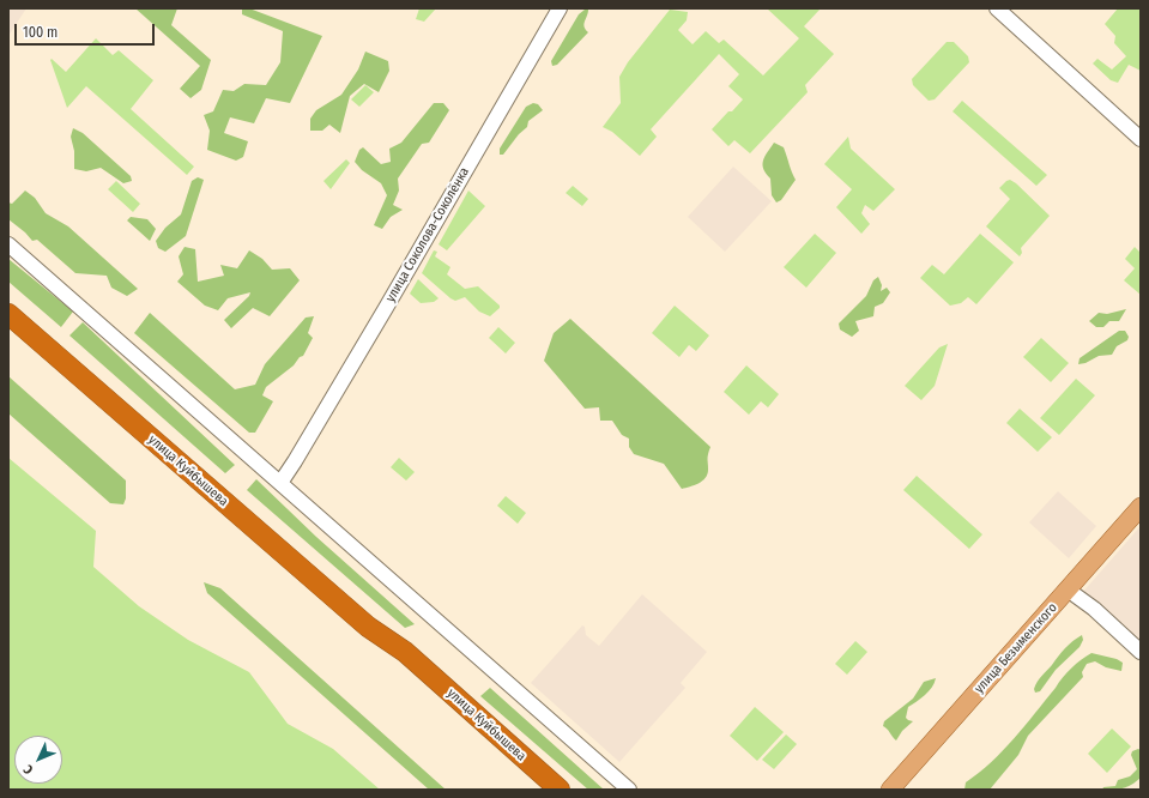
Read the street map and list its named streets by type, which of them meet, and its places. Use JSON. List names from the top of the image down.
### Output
{
  "streets": {
    "highway": ["улица Куйбышева"],
    "main road": ["улица Безыменского"],
    "street": ["улица Соколова-Соколёнка"]
  },
  "scale_bar": "100 m",
  "north": "bottom left"
}
